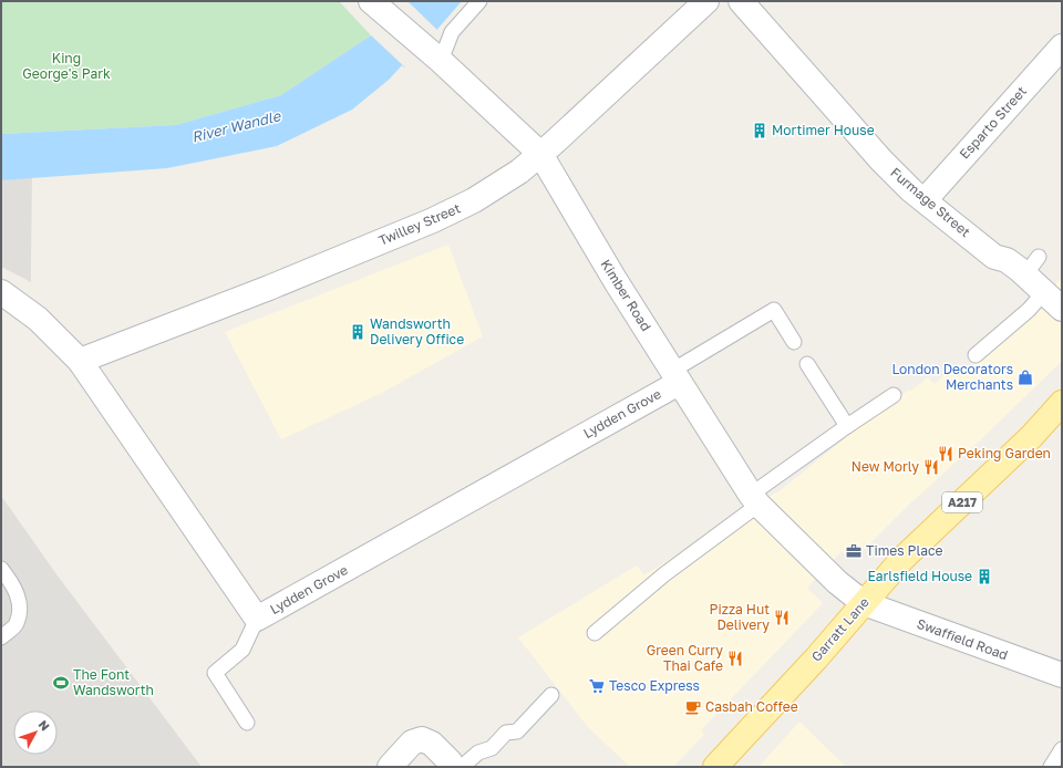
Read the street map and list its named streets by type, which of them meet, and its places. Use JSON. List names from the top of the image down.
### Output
{
  "streets": {
    "main road": ["A217", "Garratt Lane"],
    "street": [
      "Esparto Street",
      "Furmage Street",
      "Twilley Street",
      "Kimber Road",
      "Lydden Grove",
      "Swaffield Road"
    ]
  },
  "crossings": [
    ["Esparto Street", "Furmage Street"],
    ["Twilley Street", "Kimber Road"],
    ["Twilley Street", "Lydden Grove"],
    ["Kimber Road", "Lydden Grove"],
    ["Kimber Road", "Garratt Lane"],
    ["Kimber Road", "Swaffield Road"],
    ["Garratt Lane", "Swaffield Road"]
  ],
  "water": ["River Wandle"],
  "parks": ["King George's Park"],
  "places": {
    "building": ["Mortimer House", "Wandsworth Delivery Office", "Earlsfield House"],
    "shop": ["London Decorators Merchants"],
    "restaurant": [
      "Peking Garden",
      "New Morly",
      "Pizza Hut Delivery",
      "Green Curry Thai Cafe"
    ],
    "office": ["Times Place"],
    "sports": ["The Font Wandsworth"],
    "supermarket": ["Tesco Express"],
    "cafe": ["Casbah Coffee"]
  },
  "north": "top right"
}
